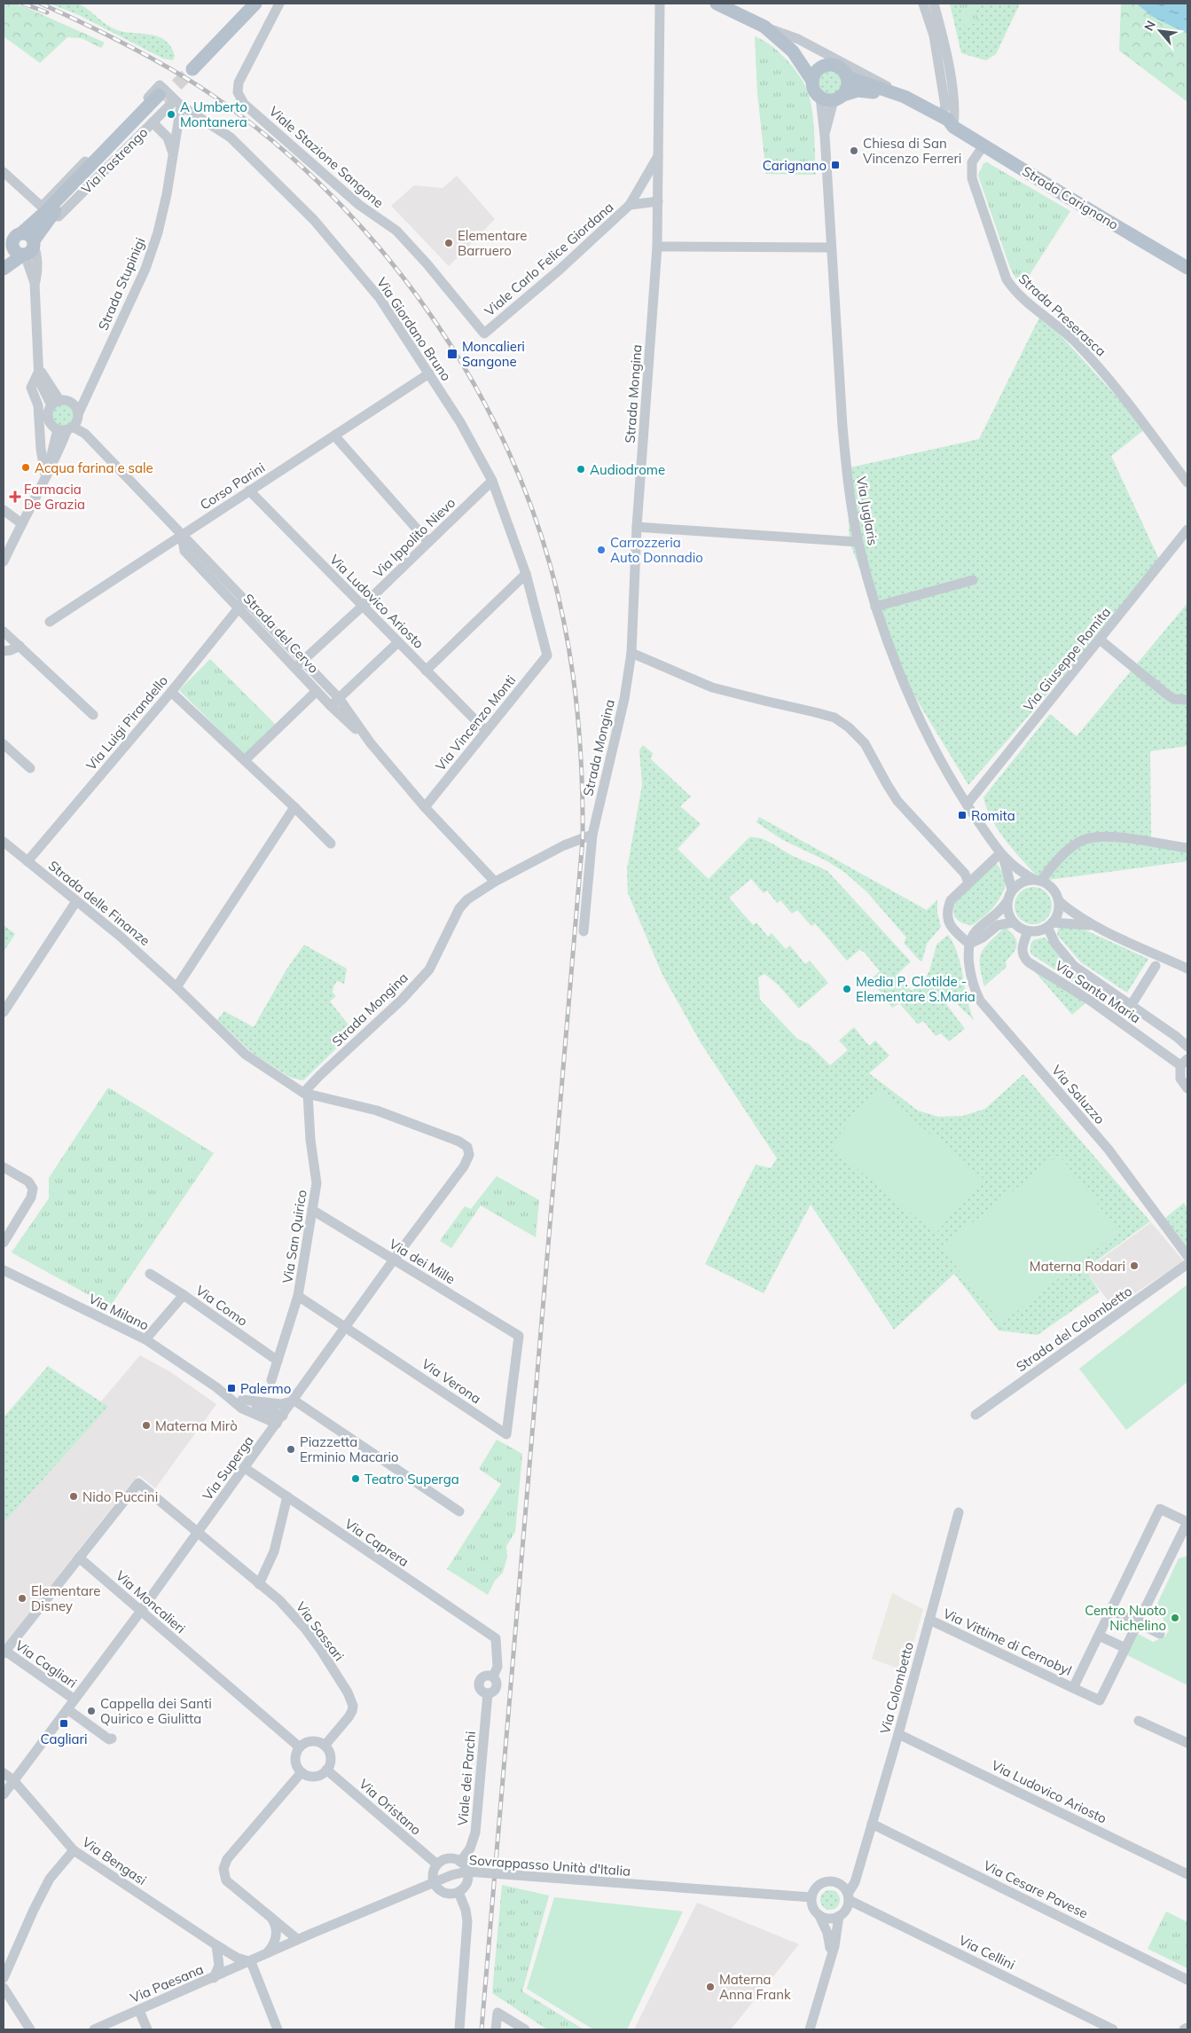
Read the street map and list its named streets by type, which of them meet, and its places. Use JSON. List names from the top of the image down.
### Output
{
  "streets": {
    "main road": ["Via Pastrengo", "Strada Carignano"],
    "street": [
      "Viale Stazione Sangone",
      "Viale Carlo Felice Giordana",
      "Strada Stupinigi",
      "Strada Preserasca",
      "Via Giordano Bruno",
      "Strada Mongina",
      "Corso Parini",
      "Via Juglaris",
      "Via Ippolito Nievo",
      "Via Ludovico Ariosto",
      "Strada del Cervo",
      "Via Giuseppe Romita",
      "Via Luigi Pirandello",
      "Via Vincenzo Monti",
      "Strada delle Finanze",
      "Via Santa Maria",
      "Via Saluzzo",
      "Via San Quirico",
      "Via dei Mille",
      "Via Como",
      "Via Milano",
      "Strada del Colombetto",
      "Via Verona",
      "Via Superga",
      "Via Caprera",
      "Via Moncalieri",
      "Via Sassari",
      "Via Vittime di Cernobyl",
      "Via Cagliari",
      "Via Colombetto",
      "Viale dei Parchi",
      "Via Oristano",
      "Via Bengasi",
      "Sovrappasso Unità d'Italia",
      "Via Cesare Pavese",
      "Via Cellini",
      "Via Paesana"
    ]
  },
  "crossings": [
    ["Viale Stazione Sangone", "Viale Carlo Felice Giordana"],
    ["Via Pastrengo", "Strada Stupinigi"],
    ["Via Pastrengo", "Via Giordano Bruno"],
    ["Strada Carignano", "Strada Preserasca"],
    ["Strada Carignano", "Via Juglaris"],
    ["Viale Carlo Felice Giordana", "Strada Mongina"],
    ["Strada Stupinigi", "Via Giordano Bruno"],
    ["Strada Stupinigi", "Strada del Cervo"],
    ["Via Giordano Bruno", "Corso Parini"],
    ["Via Giordano Bruno", "Via Ippolito Nievo"],
    ["Via Giordano Bruno", "Via Vincenzo Monti"],
    ["Strada Mongina", "Strada del Cervo"],
    ["Strada Mongina", "Strada delle Finanze"],
    ["Strada Mongina", "Via San Quirico"],
    ["Corso Parini", "Via Ludovico Ariosto"],
    ["Corso Parini", "Strada del Cervo"],
    ["Via Juglaris", "Via Giuseppe Romita"],
    ["Via Juglaris", "Via Santa Maria"],
    ["Via Ippolito Nievo", "Via Ludovico Ariosto"],
    ["Via Ippolito Nievo", "Strada del Cervo"],
    ["Via Ludovico Ariosto", "Via Vincenzo Monti"],
    ["Via Ludovico Ariosto", "Via Colombetto"],
    ["Strada del Cervo", "Via Luigi Pirandello"],
    ["Strada del Cervo", "Via Vincenzo Monti"],
    ["Via Luigi Pirandello", "Strada delle Finanze"],
    ["Strada delle Finanze", "Via San Quirico"],
    ["Strada delle Finanze", "Via Superga"],
    ["Via San Quirico", "Via dei Mille"],
    ["Via San Quirico", "Via Como"],
    ["Via San Quirico", "Via Verona"],
    ["Via dei Mille", "Via Verona"],
    ["Via dei Mille", "Via Superga"],
    ["Via Milano", "Via Superga"],
    ["Via Verona", "Via Superga"],
    ["Via Superga", "Via Caprera"],
    ["Via Superga", "Via Moncalieri"],
    ["Via Superga", "Via Sassari"],
    ["Via Superga", "Via Cagliari"],
    ["Via Superga", "Via Bengasi"],
    ["Via Caprera", "Viale dei Parchi"],
    ["Via Moncalieri", "Via Sassari"],
    ["Via Moncalieri", "Via Oristano"],
    ["Via Sassari", "Via Oristano"],
    ["Via Vittime di Cernobyl", "Via Colombetto"],
    ["Via Colombetto", "Sovrappasso Unità d'Italia"],
    ["Via Colombetto", "Via Cesare Pavese"],
    ["Via Colombetto", "Via Cellini"],
    ["Viale dei Parchi", "Via Oristano"],
    ["Via Bengasi", "Sovrappasso Unità d'Italia"],
    ["Via Bengasi", "Via Paesana"],
    ["Sovrappasso Unità d'Italia", "Via Cellini"],
    ["Sovrappasso Unità d'Italia", "Via Paesana"]
  ],
  "places": {
    "other": [
      "A Umberto Montanera",
      "Chiesa di San Vincenzo Ferreri",
      "Elementare Barruero",
      "Acqua farina e sale",
      "Audiodrome",
      "Carrozzeria Auto Donnadio",
      "Media P. Clotilde - Elementare S.Maria",
      "Materna Rodari",
      "Materna Mirò",
      "Piazzetta Erminio Macario",
      "Teatro Superga",
      "Nido Puccini",
      "Elementare Disney",
      "Centro Nuoto Nichelino",
      "Cappella dei Santi Quirico e Giulitta",
      "Materna Anna Frank"
    ],
    "transit": [
      "Carignano",
      "Moncalieri Sangone",
      "Romita",
      "Palermo",
      "Cagliari"
    ],
    "health": ["Farmacia De Grazia"]
  },
  "north": "top left"
}
